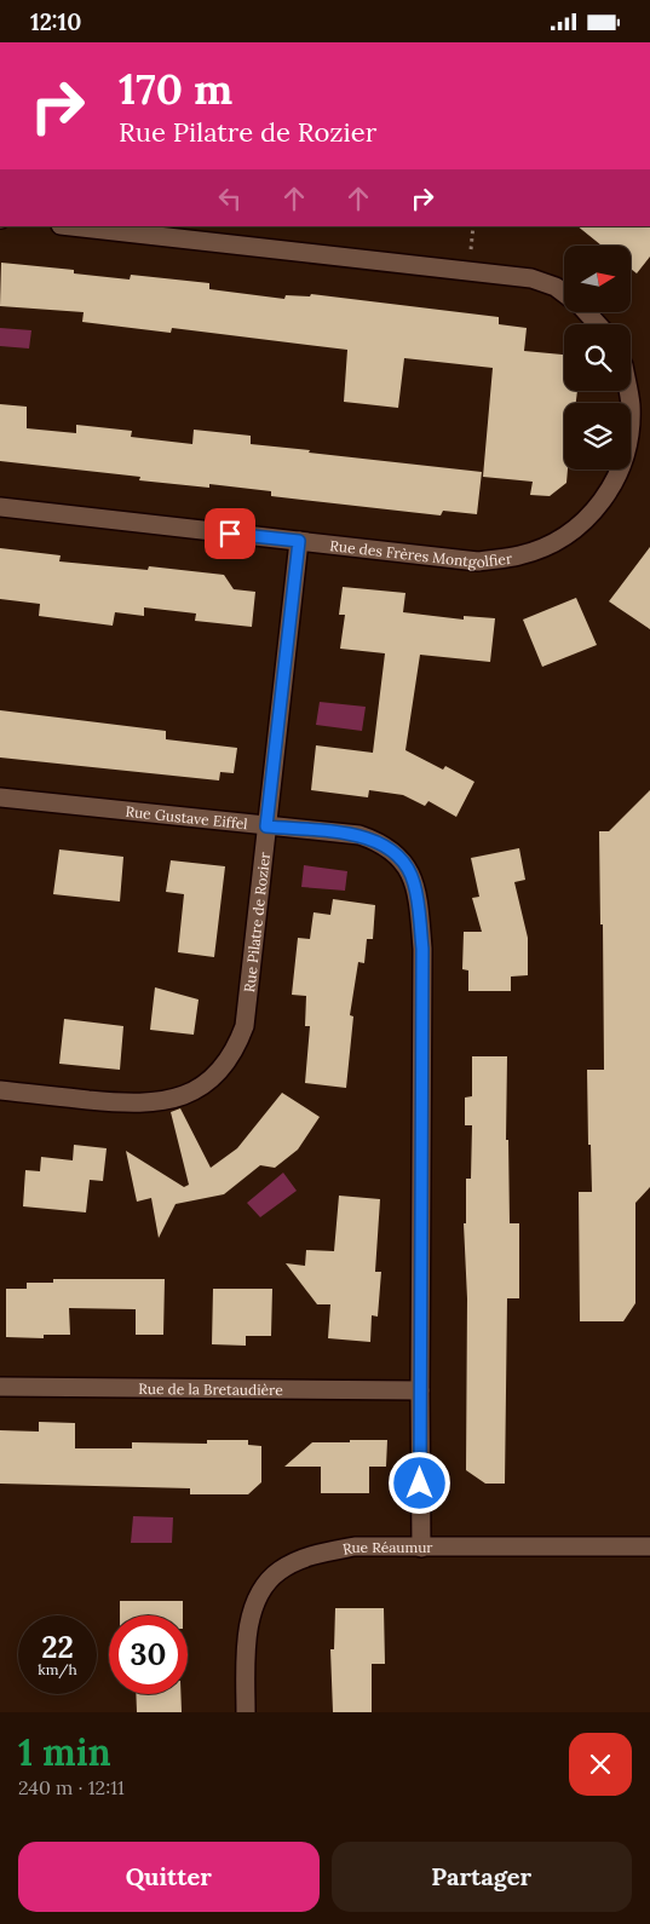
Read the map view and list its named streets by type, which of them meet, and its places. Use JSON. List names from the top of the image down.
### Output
{
  "streets": {
    "street": [
      "Rue des Frères Montgolfier",
      "Rue Gustave Eiffel",
      "Rue Pilatre de Rozier",
      "Rue de la Bretaudière",
      "Rue Réaumur"
    ]
  },
  "crossings": [
    ["Rue des Frères Montgolfier", "Rue Pilatre de Rozier"],
    ["Rue Gustave Eiffel", "Rue Pilatre de Rozier"],
    ["Rue Gustave Eiffel", "Rue de la Bretaudière"],
    ["Rue Gustave Eiffel", "Rue Réaumur"]
  ],
  "north": "right",
  "page": {
    "status": "12:10",
    "turn": ["170 m", "Rue Pilatre de Rozier"],
    "speed": "22 km/h",
    "limit": "30",
    "heading": ["1 min", "240 m · 12:11"],
    "buttons": ["Quitter", "Partager"]
  }
}
